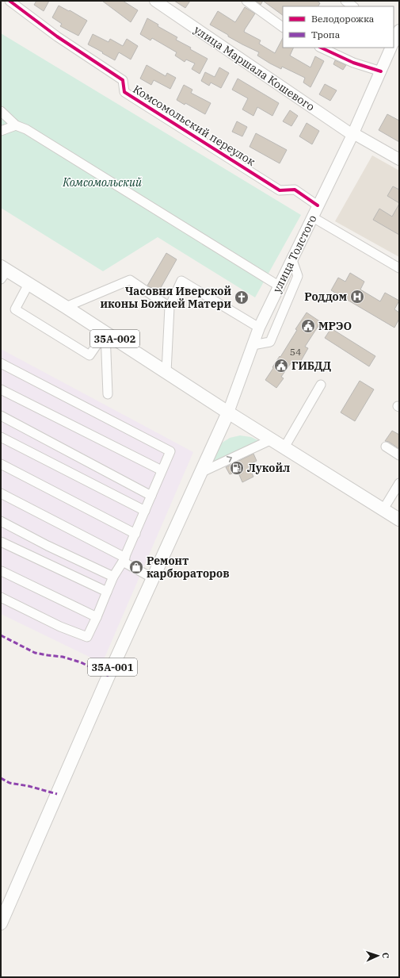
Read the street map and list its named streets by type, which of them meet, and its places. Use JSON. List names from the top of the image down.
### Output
{
  "streets": {
    "highway": ["35А-002", "35А-001"],
    "main road": ["улица Маршала Кошевого", "улица Толстого"],
    "street": ["Комсомольский переулок"]
  },
  "crossings": [
    ["улица Маршала Кошевого", "улица Толстого"],
    ["Комсомольский переулок", "улица Толстого"],
    ["улица Толстого", "35А-002"],
    ["улица Толстого", "35А-001"],
    ["35А-002", "35А-001"]
  ],
  "parks": ["Комсомольский"],
  "places": {
    "hospital": ["Роддом"],
    "church": ["Часовня Иверской иконы Божией Матери"],
    "public building": ["МРЭО", "ГИБДД"],
    "fuel station": ["Лукойл"],
    "shop": ["Ремонт карбюраторов"]
  },
  "house_numbers": ["54"],
  "legend": ["Велодорожка", "Тропа"],
  "north": "right"
}
